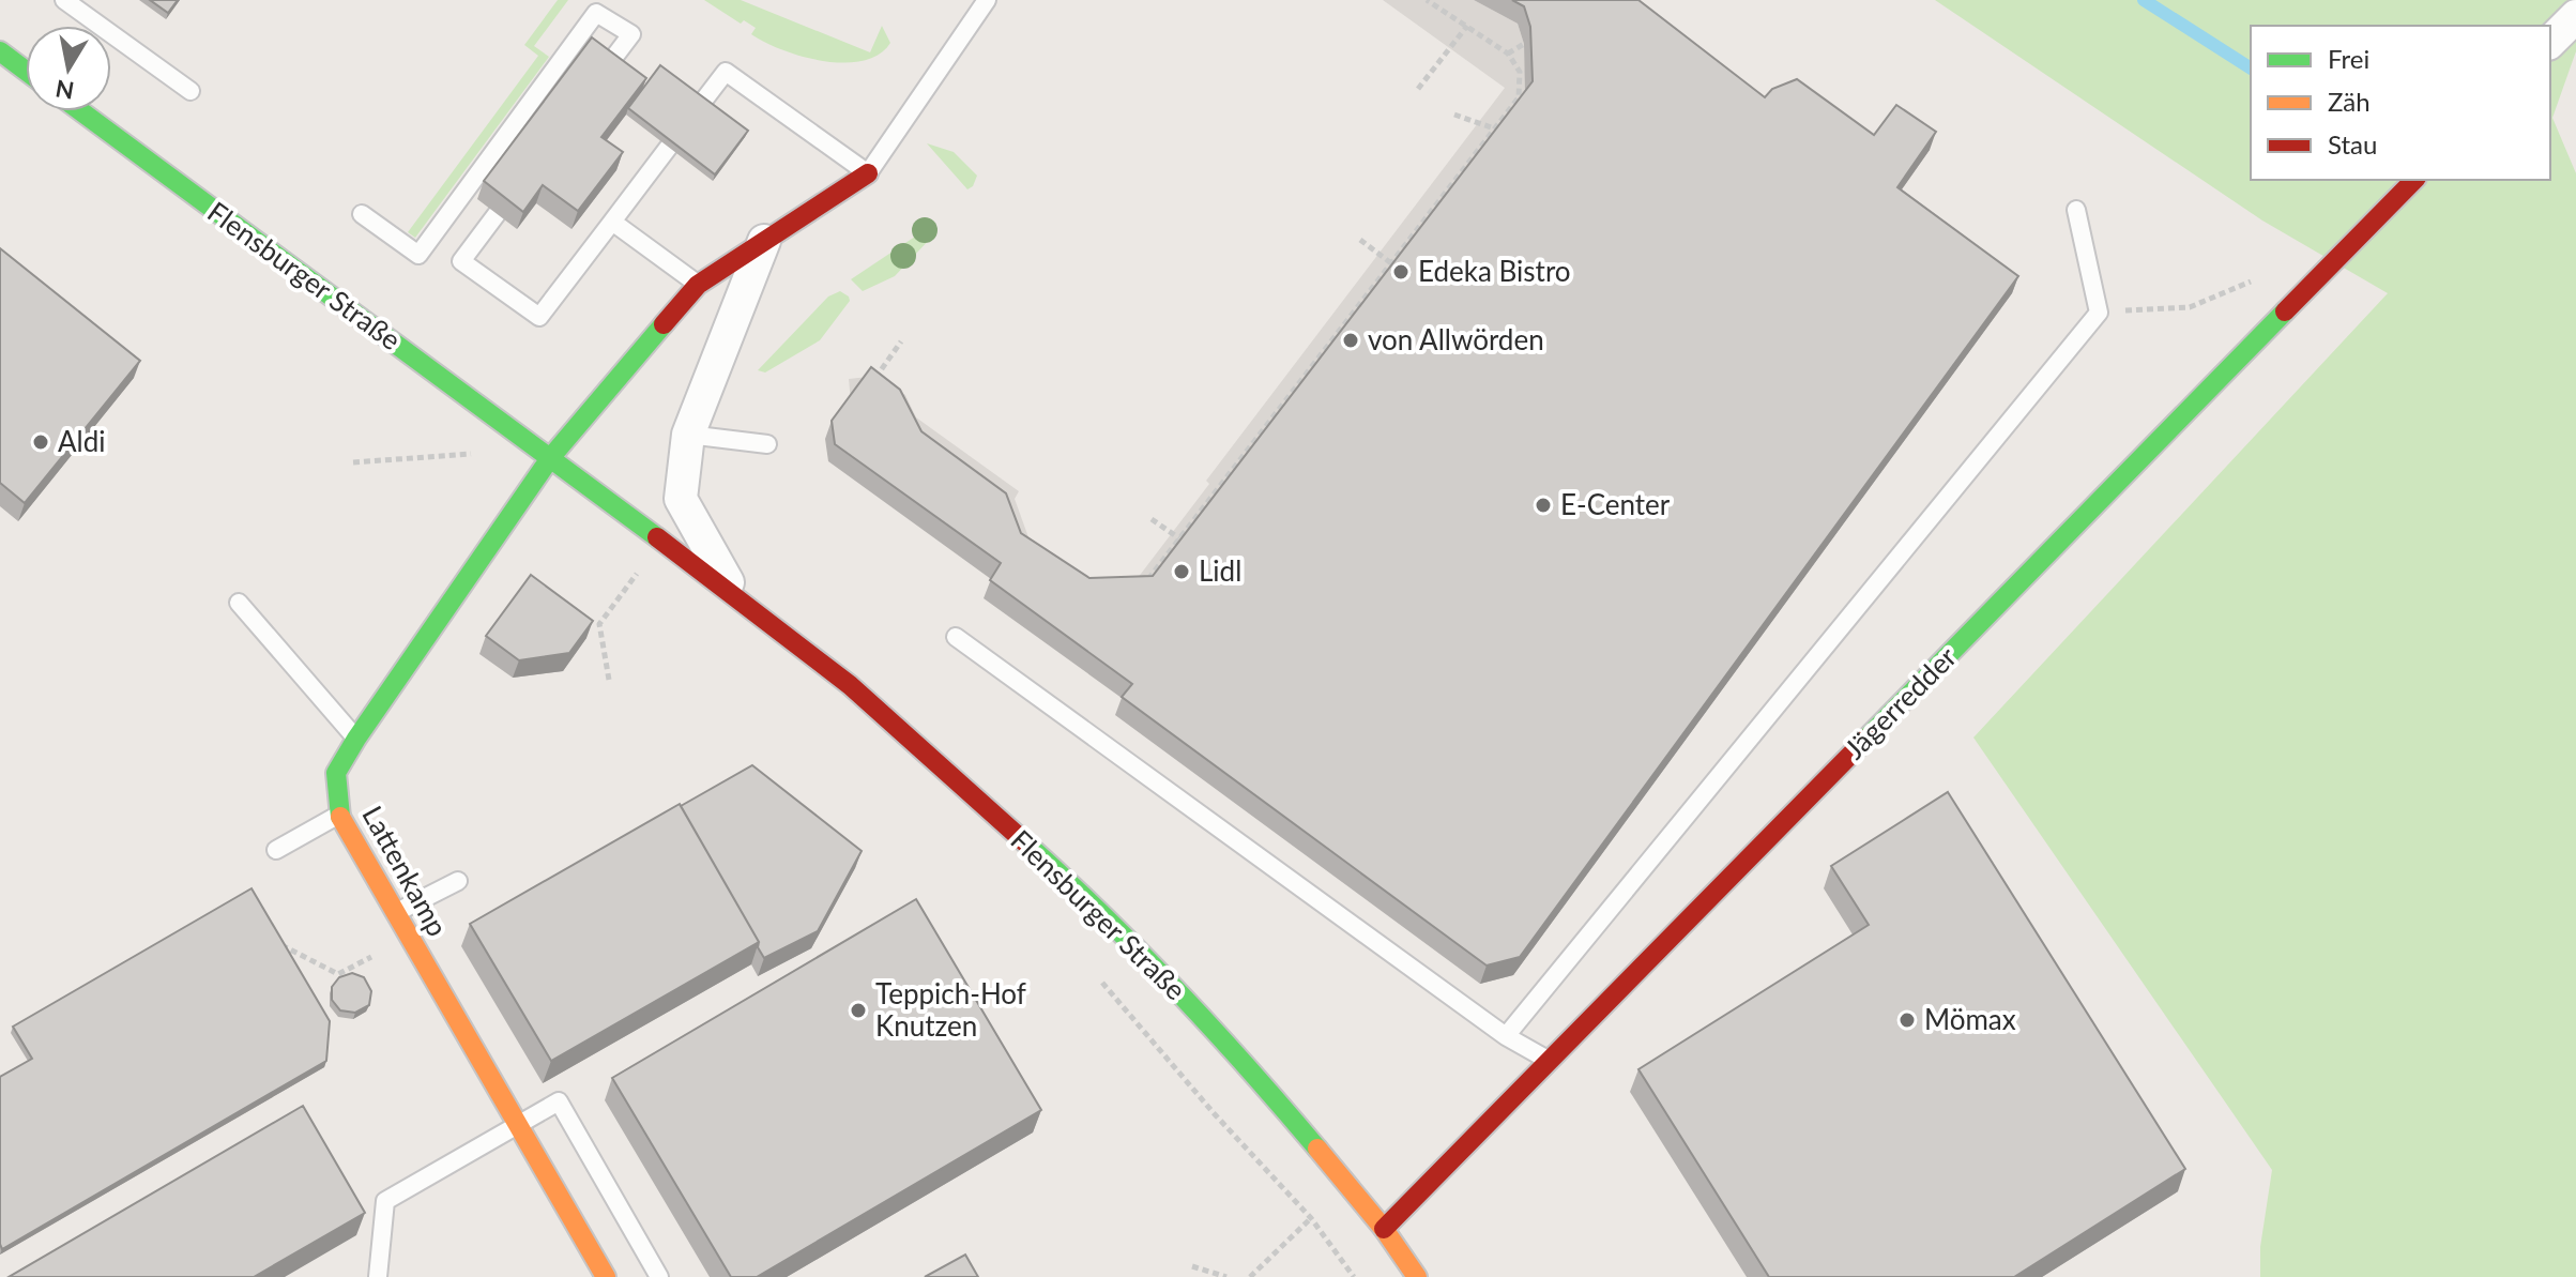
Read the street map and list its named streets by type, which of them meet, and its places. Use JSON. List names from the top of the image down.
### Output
{
  "streets": {
    "street": ["Flensburger Straße", "Jägerredder", "Lattenkamp"]
  },
  "crossings": [
    ["Flensburger Straße", "Jägerredder"],
    ["Flensburger Straße", "Lattenkamp"]
  ],
  "places": [
    "Edeka Bistro",
    "von Allwörden",
    "Aldi",
    "E-Center",
    "Lidl",
    "Teppich-Hof Knutzen",
    "Mömax"
  ],
  "legend": ["Frei", "Zäh", "Stau"],
  "north": "bottom"
}
